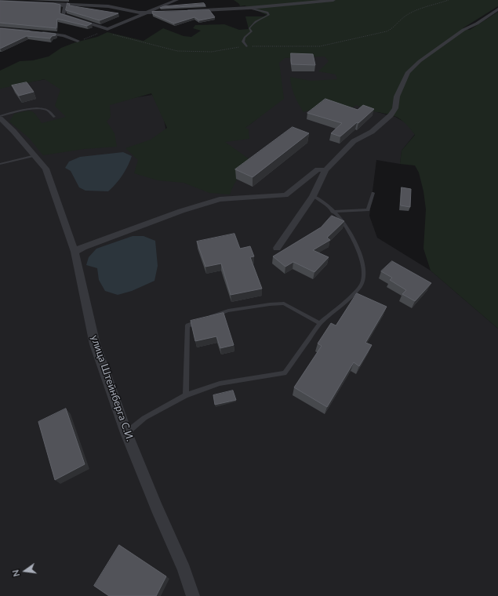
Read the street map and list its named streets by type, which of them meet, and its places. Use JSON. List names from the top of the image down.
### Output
{
  "streets": {
    "street": ["улица Штейнберга С.И."]
  },
  "north": "left"
}
